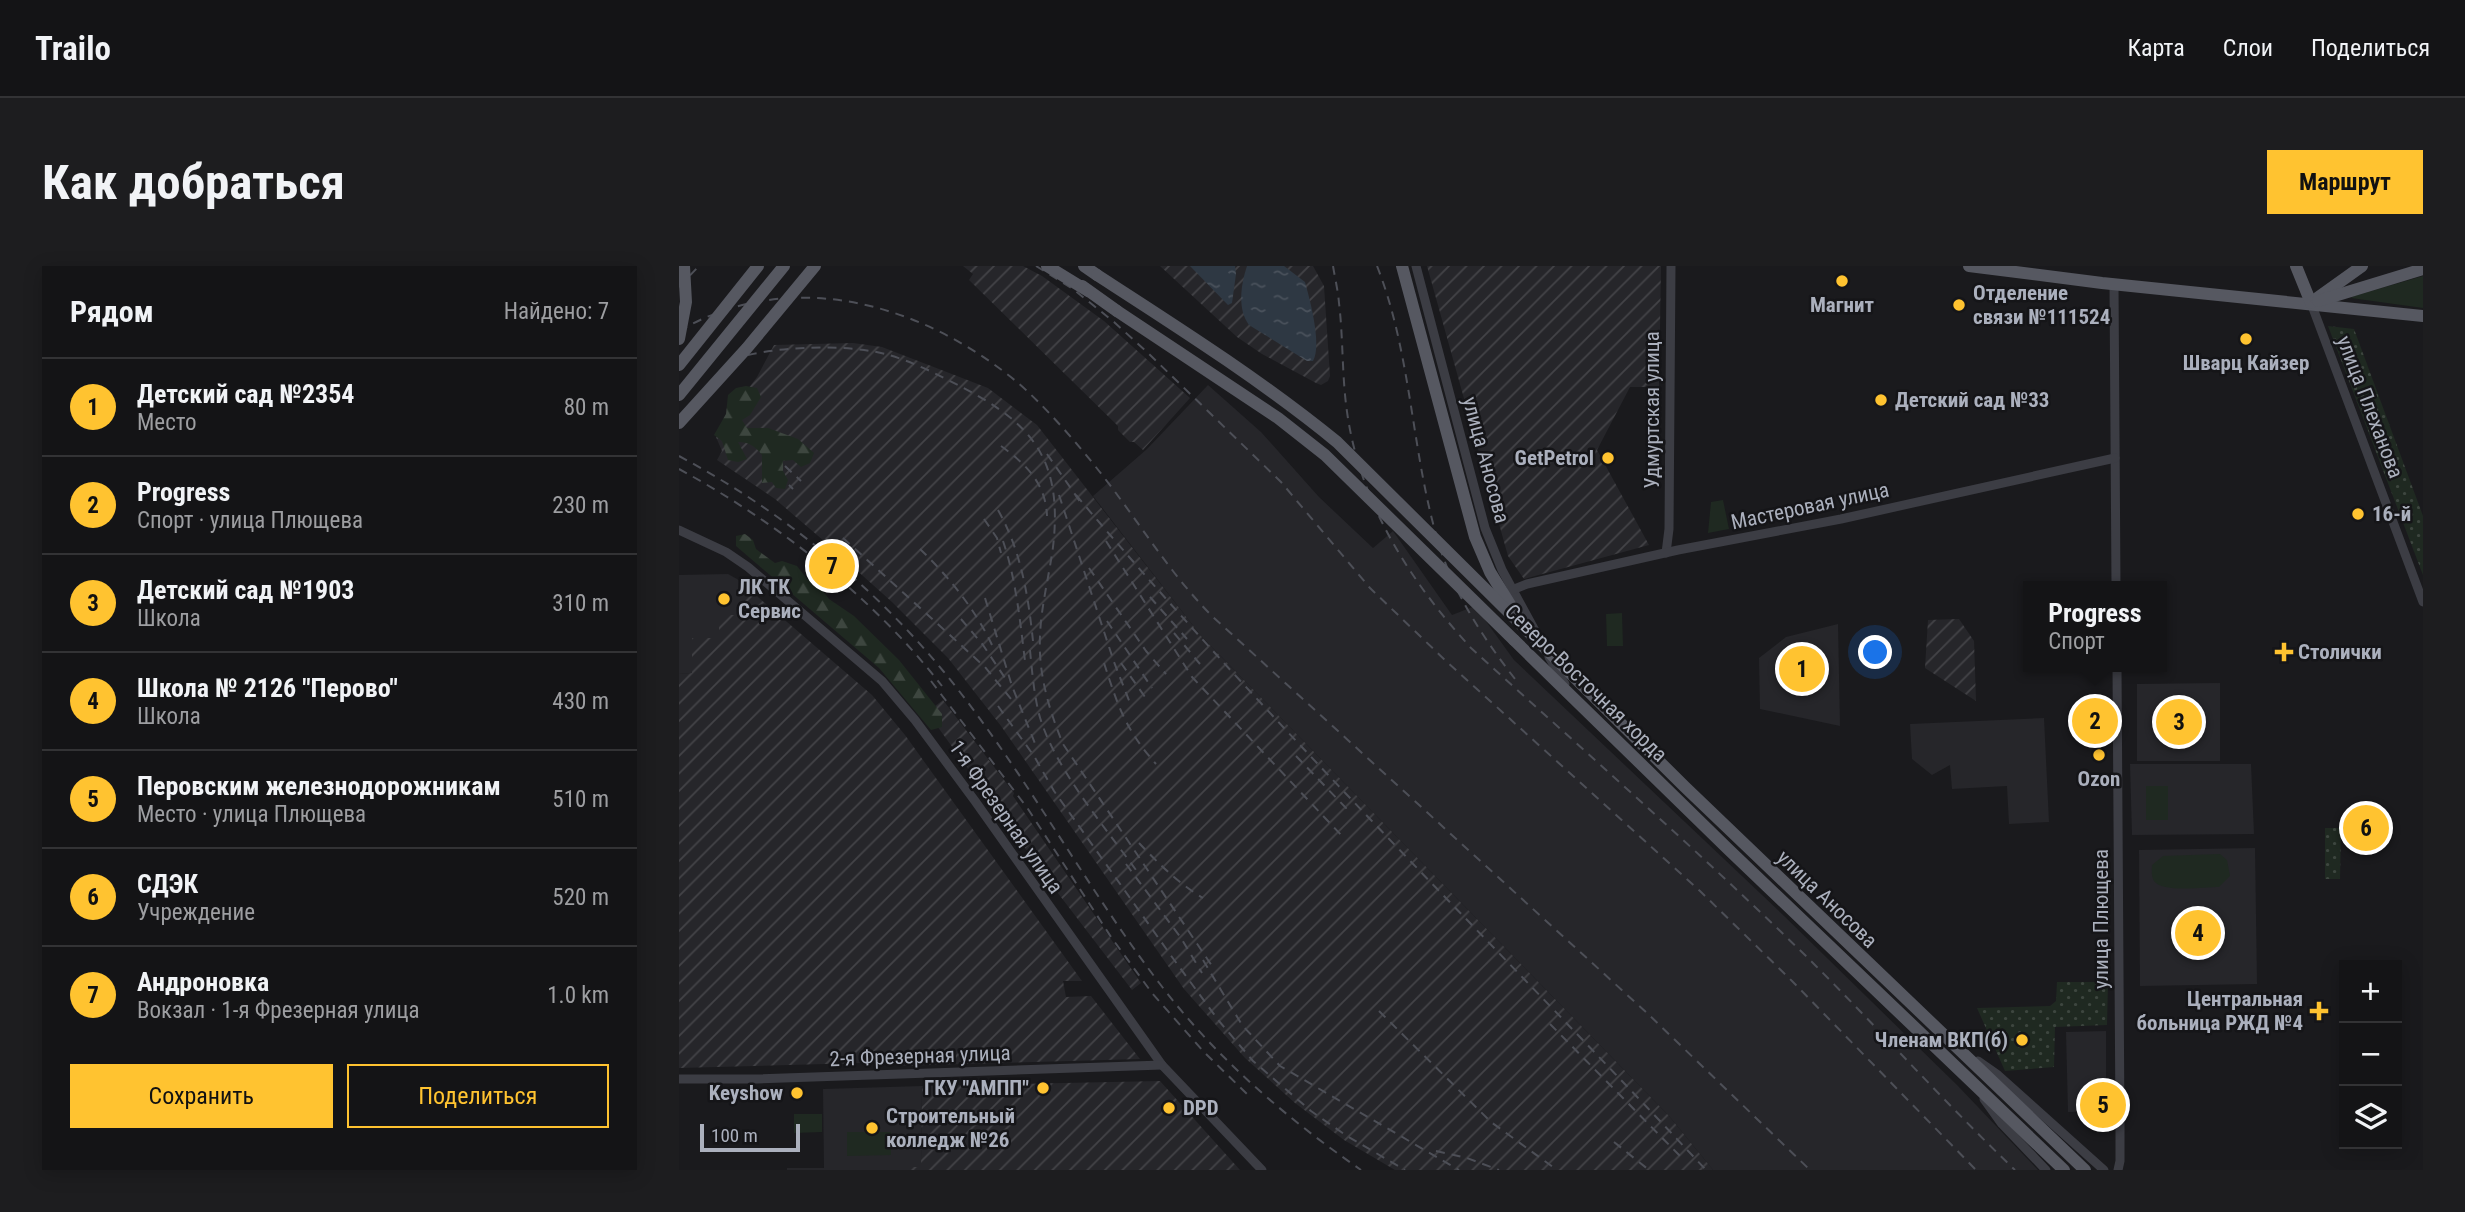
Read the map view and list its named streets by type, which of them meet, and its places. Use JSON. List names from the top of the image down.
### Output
{
  "streets": {
    "main road": ["улица Плеханова", "Северо-Восточная хорда"],
    "street": [
      "Удмуртская улица",
      "улица Аносова",
      "Мастеровая улица",
      "1-я Фрезерная улица",
      "улица Плющева",
      "2-я Фрезерная улица"
    ]
  },
  "crossings": [
    ["Удмуртская улица", "Мастеровая улица"],
    ["улица Аносова", "Мастеровая улица"],
    ["улица Аносова", "Северо-Восточная хорда"],
    ["1-я Фрезерная улица", "2-я Фрезерная улица"]
  ],
  "places": {
    "other": [
      "Магнит",
      "Отделение связи №111524",
      "Шварц Кайзер",
      "Детский сад №33",
      "GetPetrol",
      "16-й",
      "ЛК ТК Сервис",
      "Ozon",
      "Членам ВКП(б)",
      "ГКУ \"АМПП\"",
      "Keyshow",
      "DPD",
      "Строительный колледж №26"
    ],
    "health": ["Столички", "Центральная больница РЖД №4"]
  },
  "scale_bar": "100 m",
  "page": {
    "header": "Trailo",
    "nav": ["Карта", "Слои", "Поделиться"],
    "buttons": [
      "Маршрут",
      ["Сохранить", "Поделиться"]
    ],
    "title": "Как добраться",
    "heading": ["Рядом", "Найдено: 7"],
    "list": [
      {
        "mark": "1",
        "name": "Детский сад №2354",
        "note": "Место",
        "value": "80 m"
      },
      {
        "mark": "2",
        "name": "Progress",
        "note": "Спорт · улица Плющева",
        "value": "230 m"
      },
      {
        "mark": "3",
        "name": "Детский сад №1903",
        "note": "Школа",
        "value": "310 m"
      },
      {
        "mark": "4",
        "name": "Школа № 2126 \"Перово\"",
        "note": "Школа",
        "value": "430 m"
      },
      {
        "mark": "5",
        "name": "Перовским железнодорожникам",
        "note": "Место · улица Плющева",
        "value": "510 m"
      },
      {
        "mark": "6",
        "name": "СДЭК",
        "note": "Учреждение",
        "value": "520 m"
      },
      {
        "mark": "7",
        "name": "Андроновка",
        "note": "Вокзал · 1-я Фрезерная улица",
        "value": "1.0 km"
      }
    ],
    "pins": [
      "7",
      "1",
      "2",
      "3",
      "6",
      "4",
      "5"
    ],
    "popup": ["Progress", "Спорт"],
    "map_buttons": ["+", "−"],
    "scale": "100 m"
  }
}
